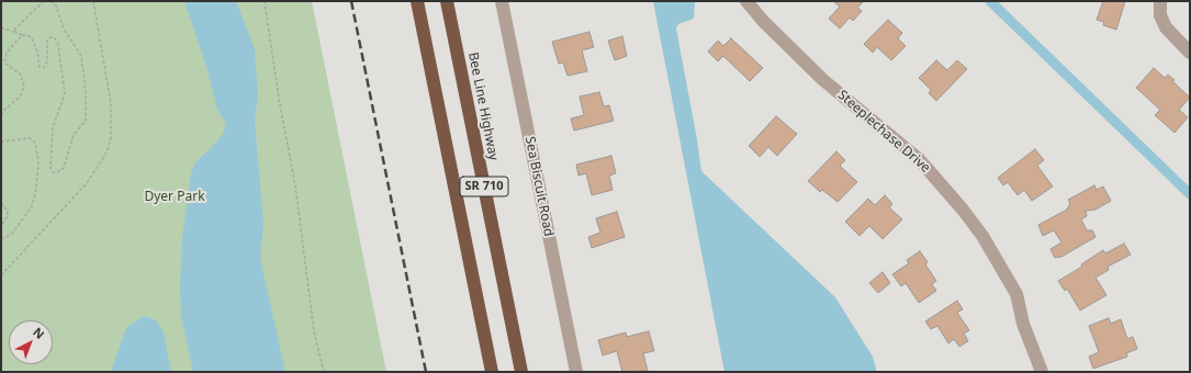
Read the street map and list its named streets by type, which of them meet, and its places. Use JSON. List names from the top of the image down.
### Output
{
  "streets": {
    "highway": ["Bee Line Highway", "SR 710"],
    "street": ["Steeplechase Drive", "Sea Biscuit Road"]
  },
  "parks": ["Dyer Park"],
  "north": "top right"
}
